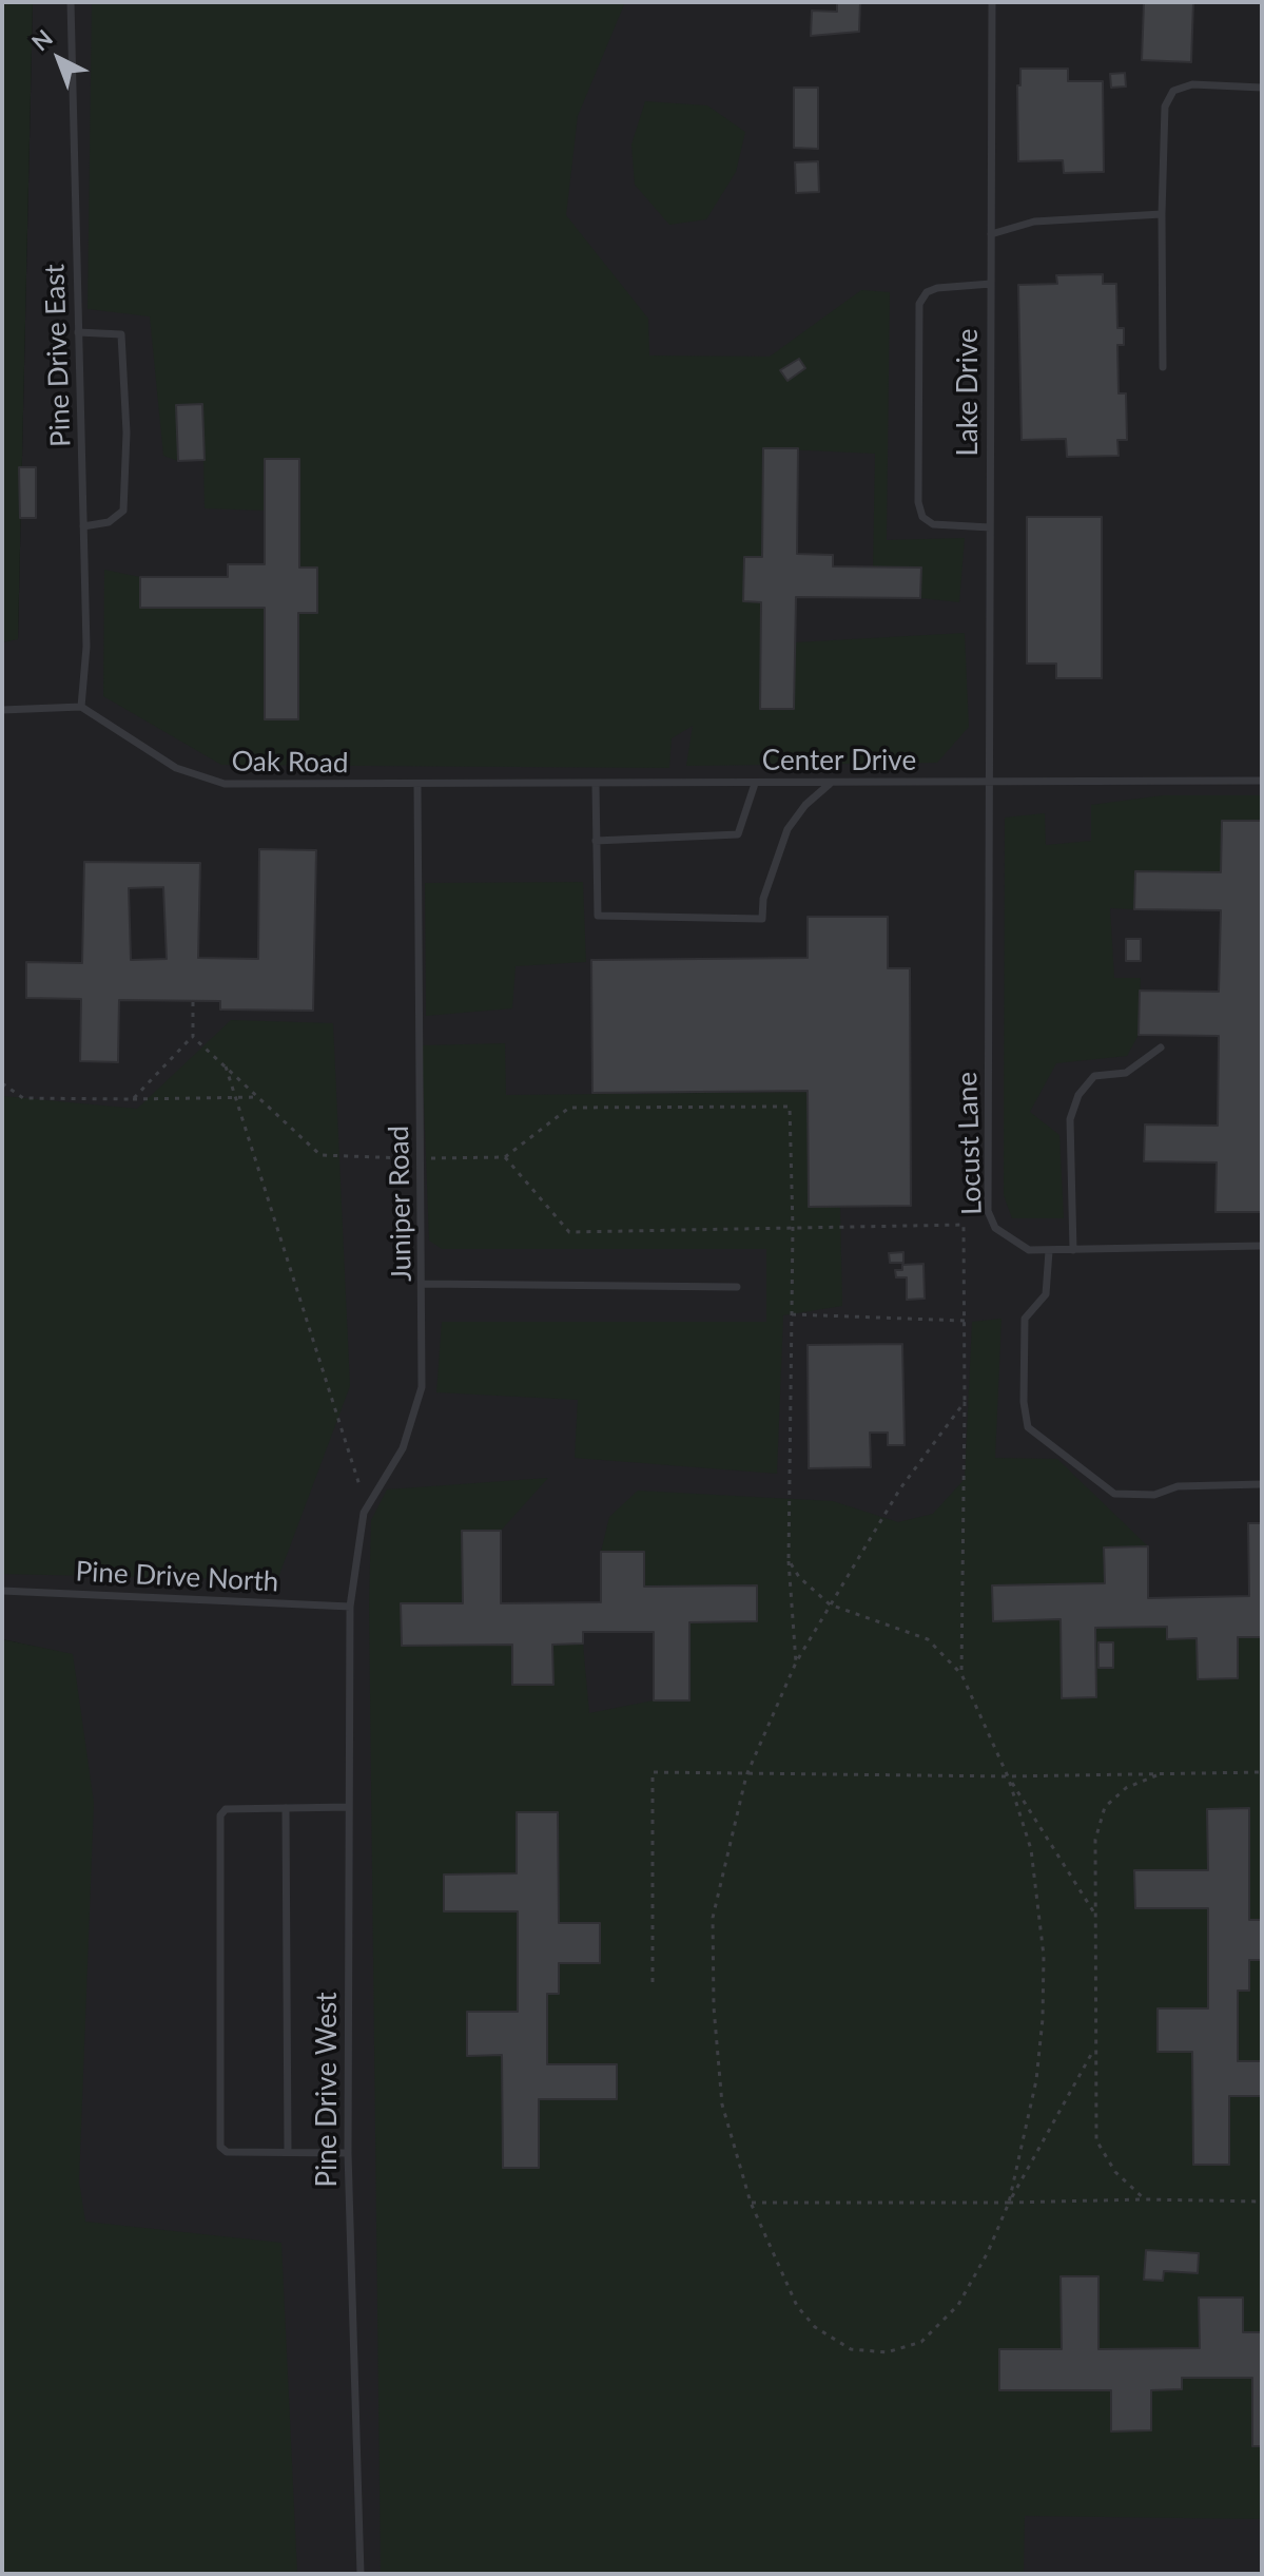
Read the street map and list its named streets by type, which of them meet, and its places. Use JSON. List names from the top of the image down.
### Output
{
  "streets": {
    "lane": [
      "Pine Drive East",
      "Lake Drive",
      "Center Drive",
      "Oak Road",
      "Locust Lane",
      "Juniper Road",
      "Pine Drive North",
      "Pine Drive West"
    ]
  },
  "crossings": [
    ["Pine Drive East", "Oak Road"],
    ["Lake Drive", "Center Drive"],
    ["Lake Drive", "Locust Lane"],
    ["Center Drive", "Oak Road"],
    ["Center Drive", "Locust Lane"],
    ["Center Drive", "Juniper Road"],
    ["Oak Road", "Juniper Road"],
    ["Juniper Road", "Pine Drive North"],
    ["Juniper Road", "Pine Drive West"],
    ["Pine Drive North", "Pine Drive West"]
  ],
  "north": "top left"
}
